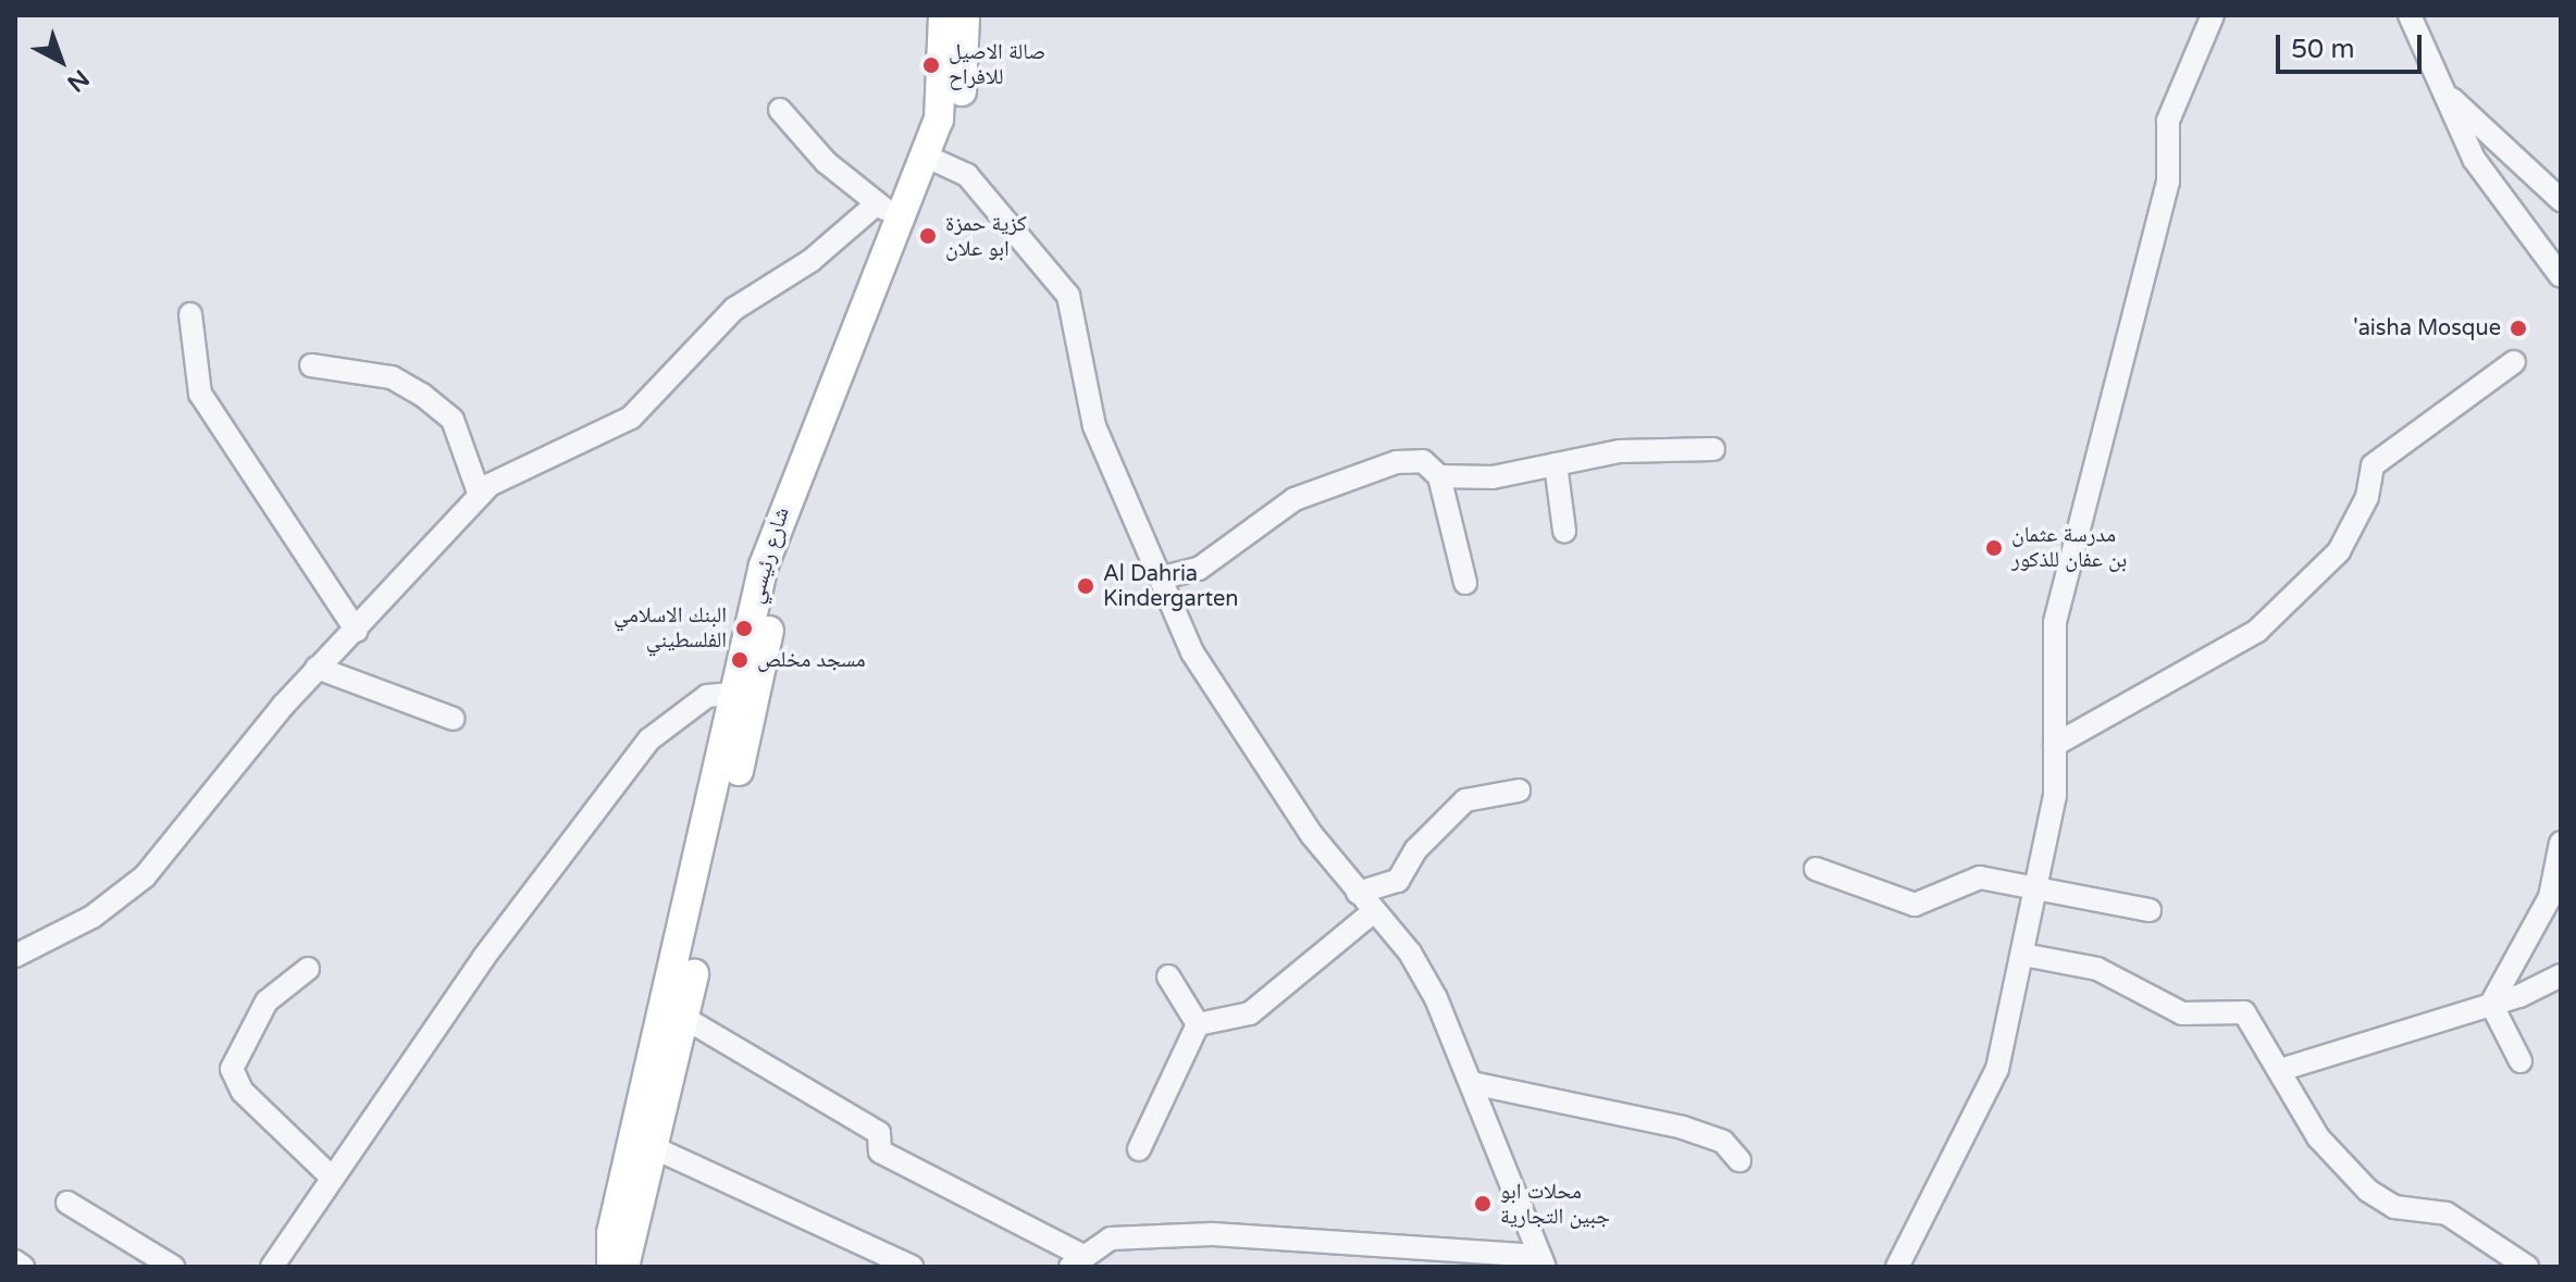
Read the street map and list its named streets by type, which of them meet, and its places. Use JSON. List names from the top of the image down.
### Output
{
  "streets": {
    "main road": ["شارع رئيسي"]
  },
  "places": [
    "صالة الاصيل للافراح",
    "كزية حمزة ابو علان",
    "'aisha Mosque",
    "مدرسة عثمان بن عفان للذكور",
    "Al Dahria Kindergarten",
    "البنك الاسلامي الفلسطيني",
    "مسجد مخلص",
    "محلات ابو جبين التجارية"
  ],
  "scale_bar": "50 m",
  "north": "bottom right"
}
